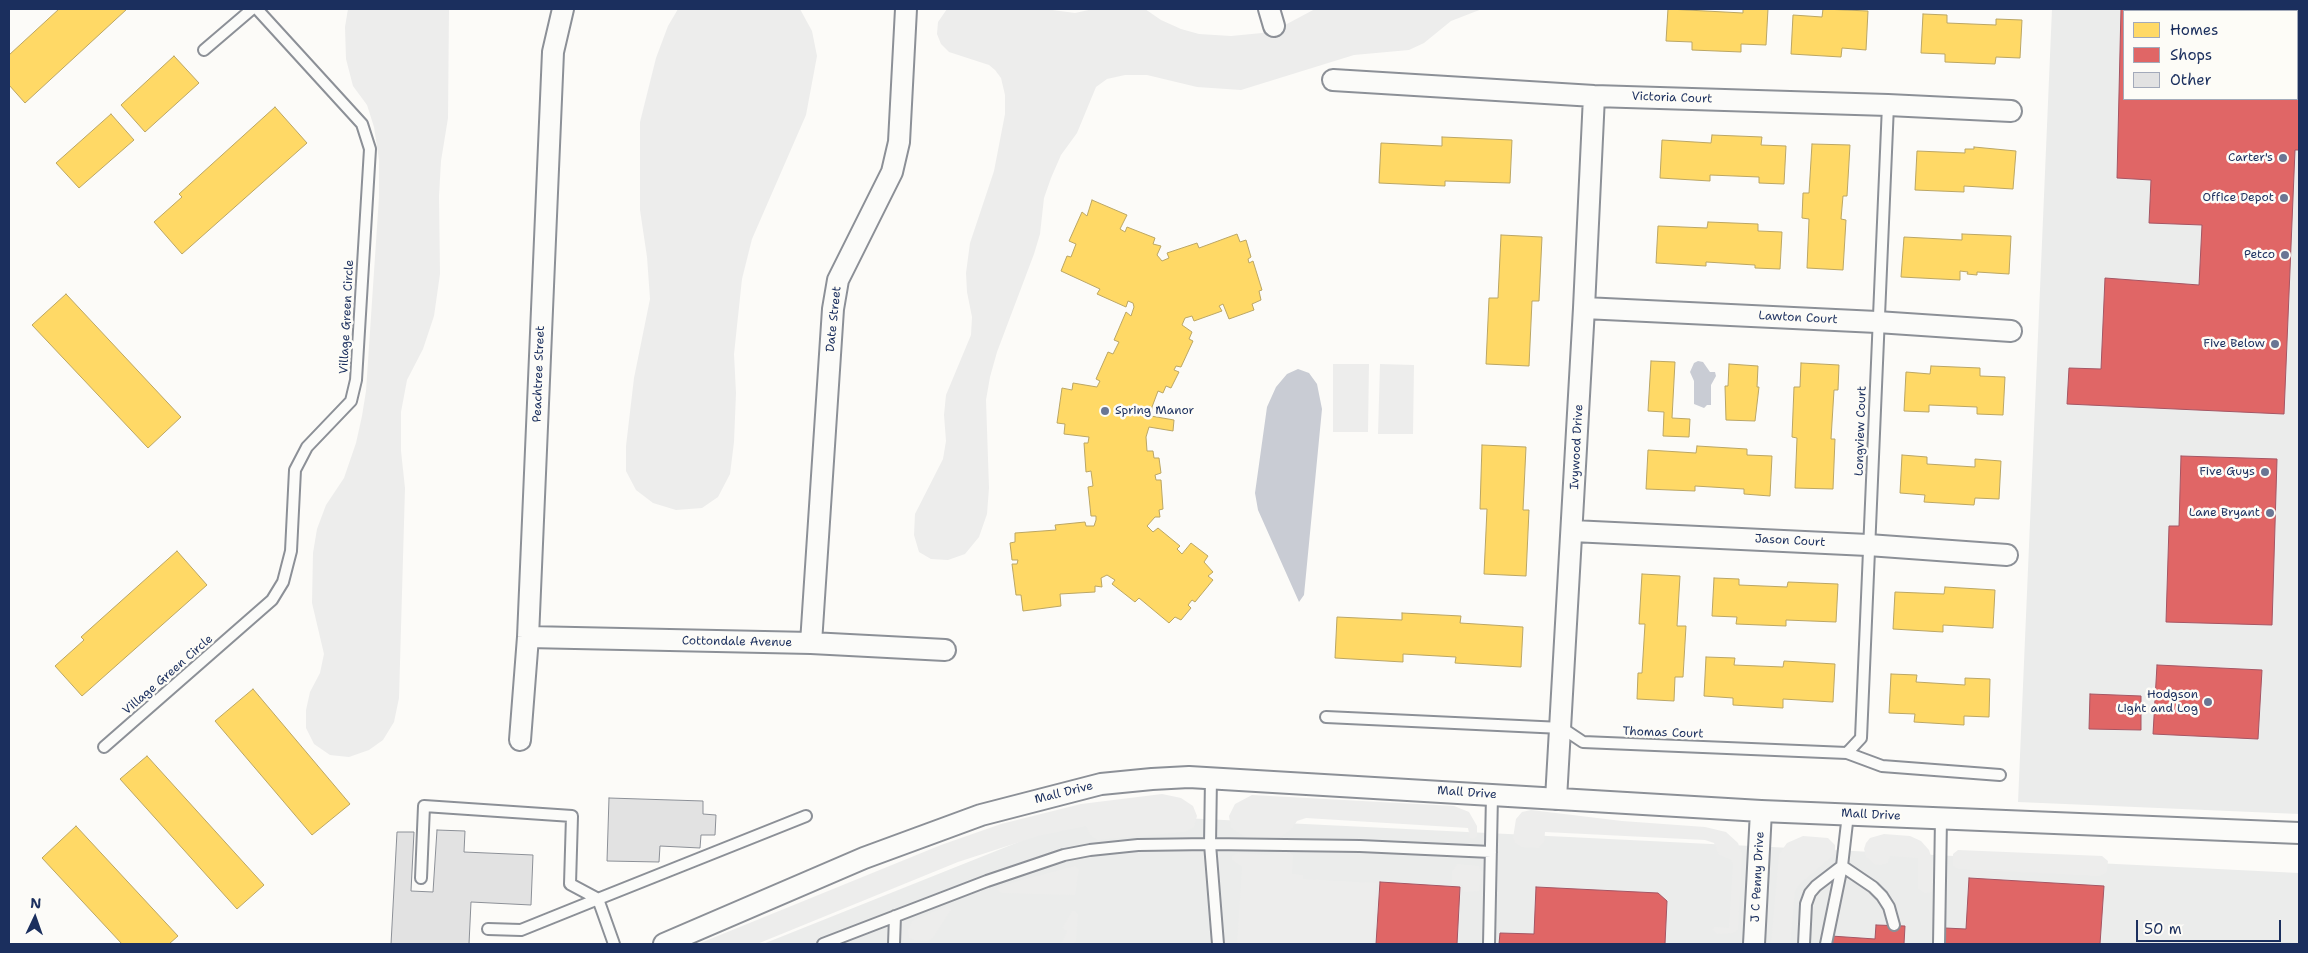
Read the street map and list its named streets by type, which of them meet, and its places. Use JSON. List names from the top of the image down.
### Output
{
  "streets": {
    "street": [
      "Victoria Court",
      "Lawton Court",
      "Date Street",
      "Peachtree Street",
      "Ivywood Drive",
      "Jason Court",
      "Cottondale Avenue",
      "Mall Drive",
      "J C Penny Drive"
    ],
    "lane": ["Village Green Circle", "Longview Court", "Thomas Court"]
  },
  "crossings": [
    ["Victoria Court", "Longview Court"],
    ["Victoria Court", "Ivywood Drive"],
    ["Lawton Court", "Longview Court"],
    ["Lawton Court", "Ivywood Drive"],
    ["Date Street", "Cottondale Avenue"],
    ["Peachtree Street", "Cottondale Avenue"],
    ["Longview Court", "Jason Court"],
    ["Longview Court", "Thomas Court"],
    ["Ivywood Drive", "Jason Court"],
    ["Ivywood Drive", "Thomas Court"],
    ["Ivywood Drive", "Mall Drive"],
    ["Mall Drive", "J C Penny Drive"]
  ],
  "places": [
    "Carter's",
    "Office Depot",
    "Petco",
    "Five Below",
    "Spring Manor",
    "Five Guys",
    "Lane Bryant",
    "Hodgson Light and Log"
  ],
  "legend": ["Homes", "Shops", "Other"],
  "scale_bar": "50 m",
  "north": "top"
}
